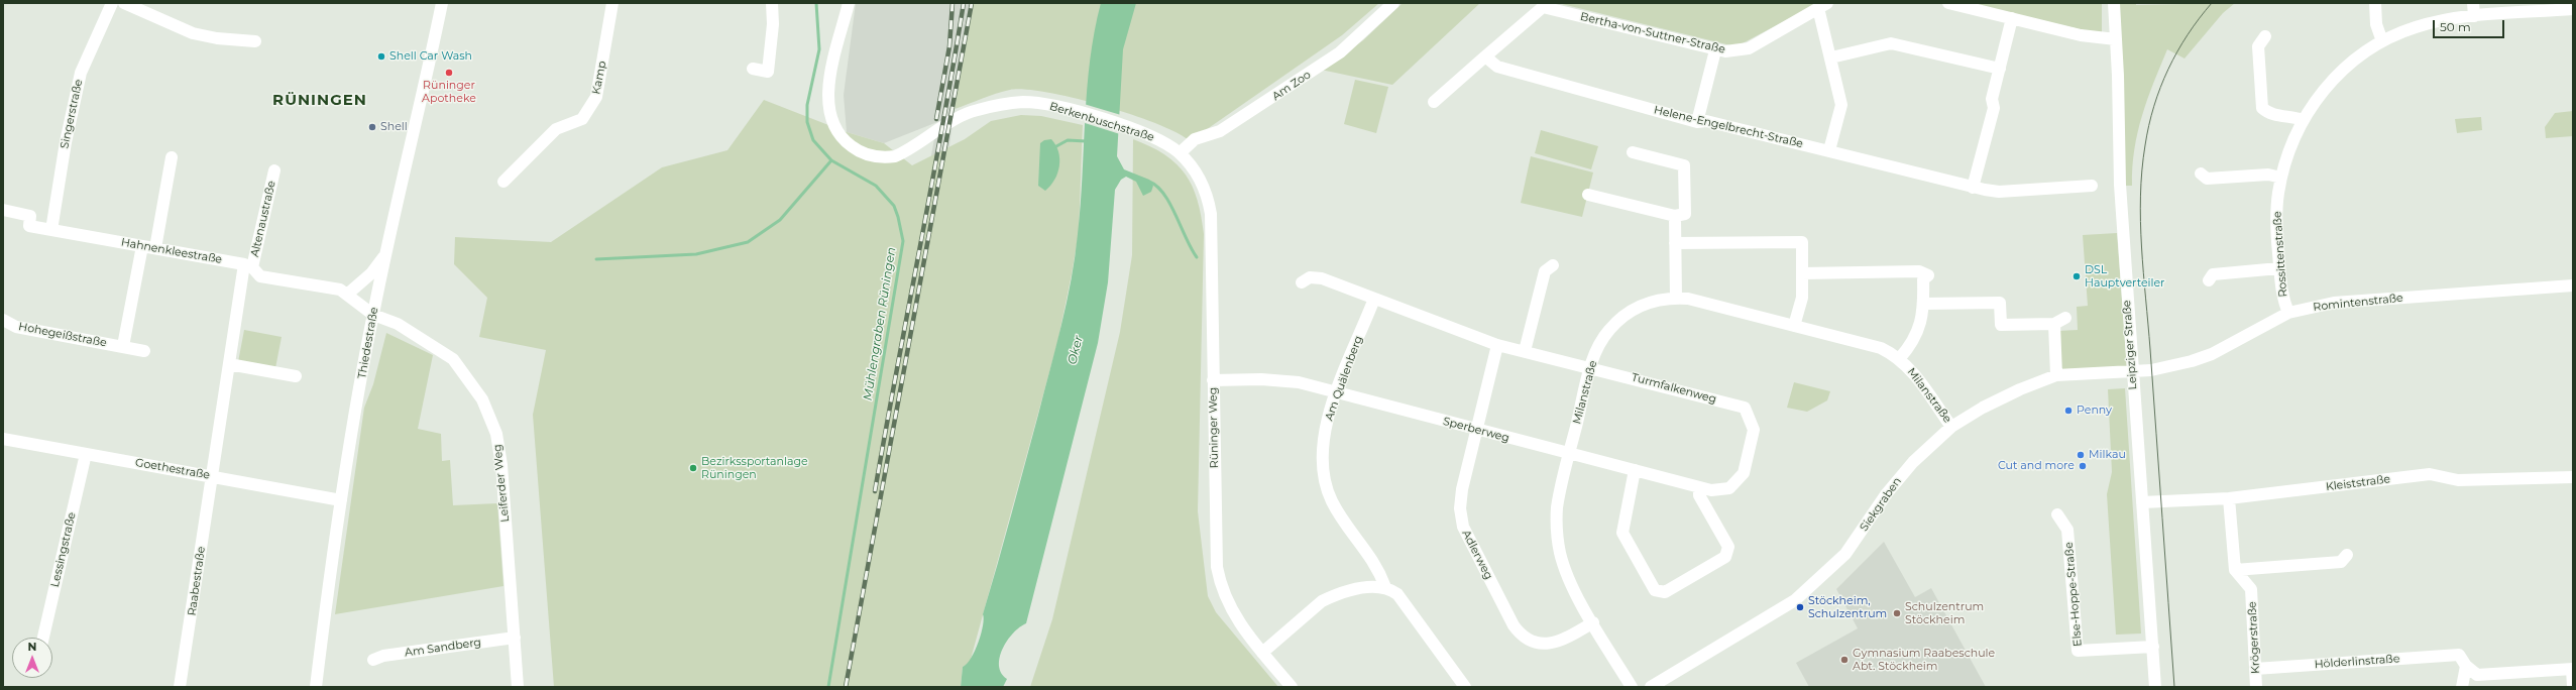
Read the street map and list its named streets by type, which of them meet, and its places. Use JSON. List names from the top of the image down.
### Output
{
  "streets": {
    "street": [
      "Bertha-von-Suttner-Straße",
      "Kamp",
      "Am Zoo",
      "Singerstraße",
      "Berkenbuschstraße",
      "Helene-Engelbrecht-Straße",
      "Altenaustraße",
      "Hahnenkleestraße",
      "Rossittenstraße",
      "Romintenstraße",
      "Hohegeißstraße",
      "Thiedestraße",
      "Leipziger Straße",
      "Am Quälenberg",
      "Turmfalkenweg",
      "Milanstraße",
      "Rüninger Weg",
      "Sperberweg",
      "Goethestraße",
      "Leiferder Weg",
      "Kleiststraße",
      "Siekgraben",
      "Lessingstraße",
      "Adlerweg",
      "Raabestraße",
      "Else-Hoppe-Straße",
      "Krögerstraße",
      "Am Sandberg",
      "Hölderlinstraße"
    ]
  },
  "crossings": [
    ["Bertha-von-Suttner-Straße", "Helene-Engelbrecht-Straße"],
    ["Am Zoo", "Berkenbuschstraße"],
    ["Am Zoo", "Rüninger Weg"],
    ["Singerstraße", "Hahnenkleestraße"],
    ["Berkenbuschstraße", "Rüninger Weg"],
    ["Altenaustraße", "Hahnenkleestraße"],
    ["Altenaustraße", "Raabestraße"],
    ["Hahnenkleestraße", "Hohegeißstraße"],
    ["Hahnenkleestraße", "Thiedestraße"],
    ["Hahnenkleestraße", "Leiferder Weg"],
    ["Rossittenstraße", "Romintenstraße"],
    ["Romintenstraße", "Leipziger Straße"],
    ["Romintenstraße", "Siekgraben"],
    ["Thiedestraße", "Goethestraße"],
    ["Thiedestraße", "Leiferder Weg"],
    ["Leipziger Straße", "Kleiststraße"],
    ["Leipziger Straße", "Siekgraben"],
    ["Leipziger Straße", "Else-Hoppe-Straße"],
    ["Am Quälenberg", "Turmfalkenweg"],
    ["Am Quälenberg", "Sperberweg"],
    ["Turmfalkenweg", "Milanstraße"],
    ["Turmfalkenweg", "Sperberweg"],
    ["Turmfalkenweg", "Adlerweg"],
    ["Milanstraße", "Sperberweg"],
    ["Milanstraße", "Siekgraben"],
    ["Milanstraße", "Adlerweg"],
    ["Rüninger Weg", "Sperberweg"],
    ["Sperberweg", "Adlerweg"],
    ["Goethestraße", "Lessingstraße"],
    ["Goethestraße", "Raabestraße"],
    ["Leiferder Weg", "Am Sandberg"],
    ["Krögerstraße", "Hölderlinstraße"]
  ],
  "districts": ["RÜNINGEN"],
  "water": ["Mühlengraben Rüningen", "Oker"],
  "places": [
    "Shell Car Wash",
    "Rüninger Apotheke",
    "Shell",
    "DSL Hauptverteiler",
    "Penny",
    "Milkau",
    "Cut and more",
    "Bezirkssportanlage Rüningen",
    "Stöckheim, Schulzentrum",
    "Schulzentrum Stöckheim",
    "Gymnasium Raabeschule Abt. Stöckheim"
  ],
  "scale_bar": "50 m",
  "north": "top"
}
